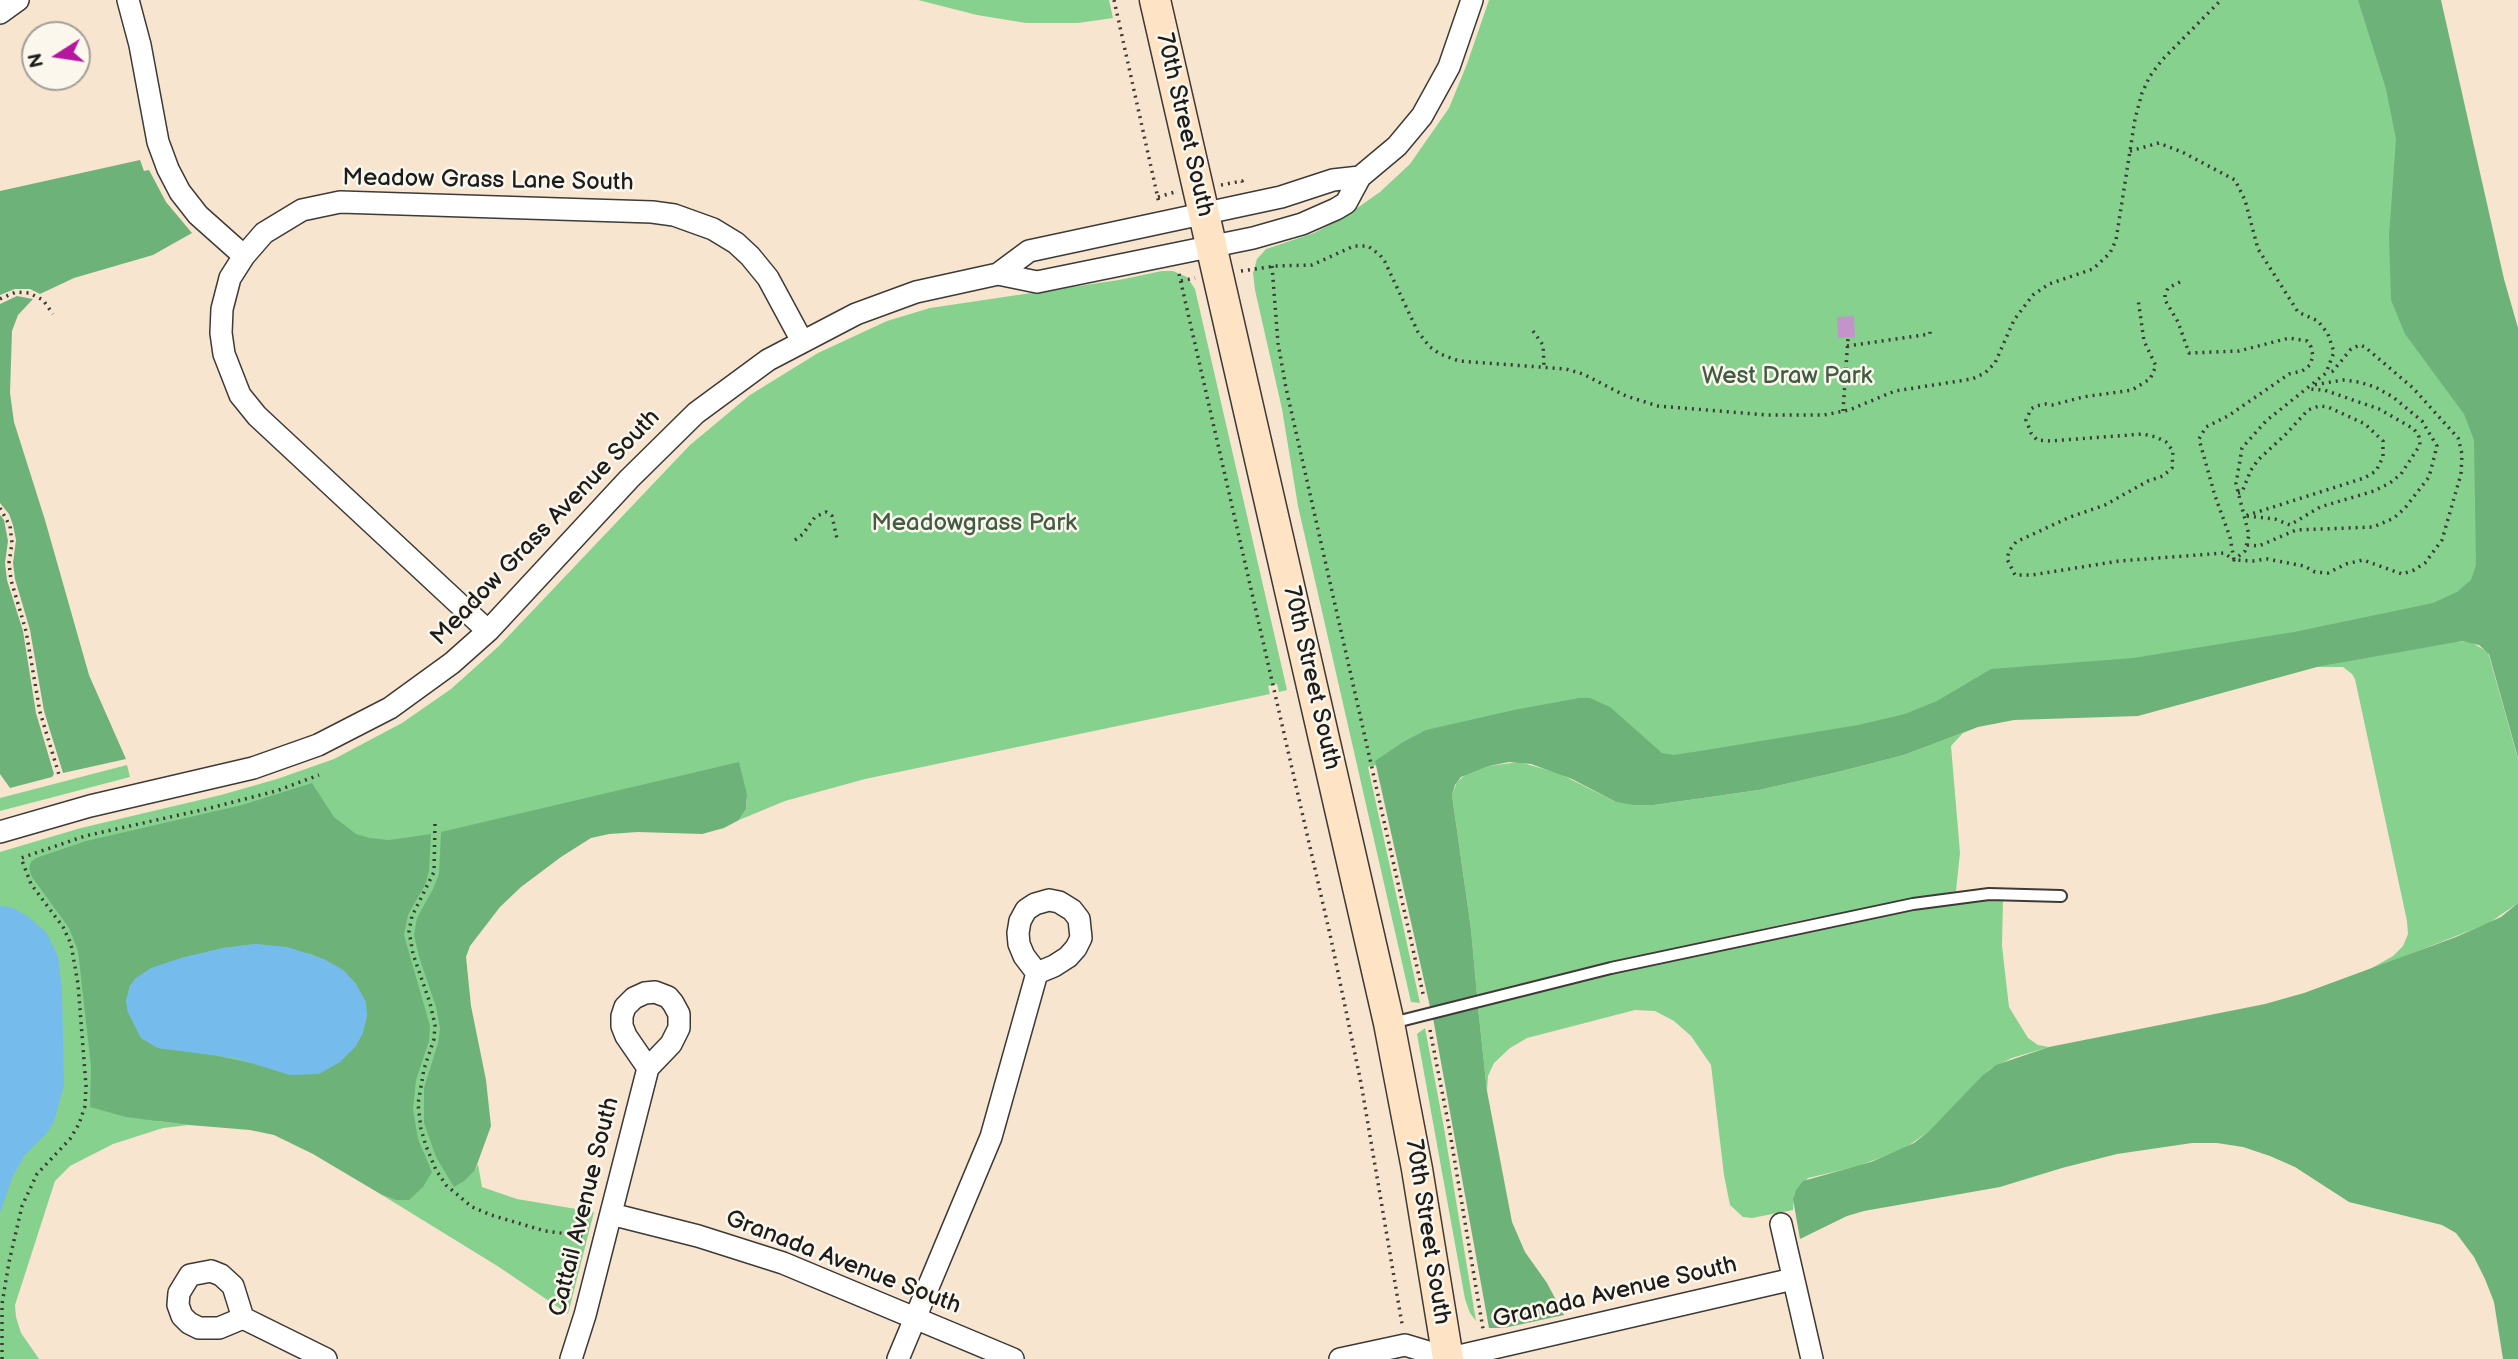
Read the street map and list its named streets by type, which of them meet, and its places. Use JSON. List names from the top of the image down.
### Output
{
  "streets": {
    "main road": ["70th Street South"],
    "street": [
      "Meadow Grass Lane South",
      "Meadow Grass Avenue South",
      "Cattail Avenue South",
      "Granada Avenue South"
    ]
  },
  "crossings": [
    ["70th Street South", "Meadow Grass Avenue South"],
    ["70th Street South", "Granada Avenue South"],
    ["Meadow Grass Lane South", "Meadow Grass Avenue South"],
    ["Cattail Avenue South", "Granada Avenue South"]
  ],
  "parks": ["West Draw Park", "Meadowgrass Park"],
  "north": "left"
}
